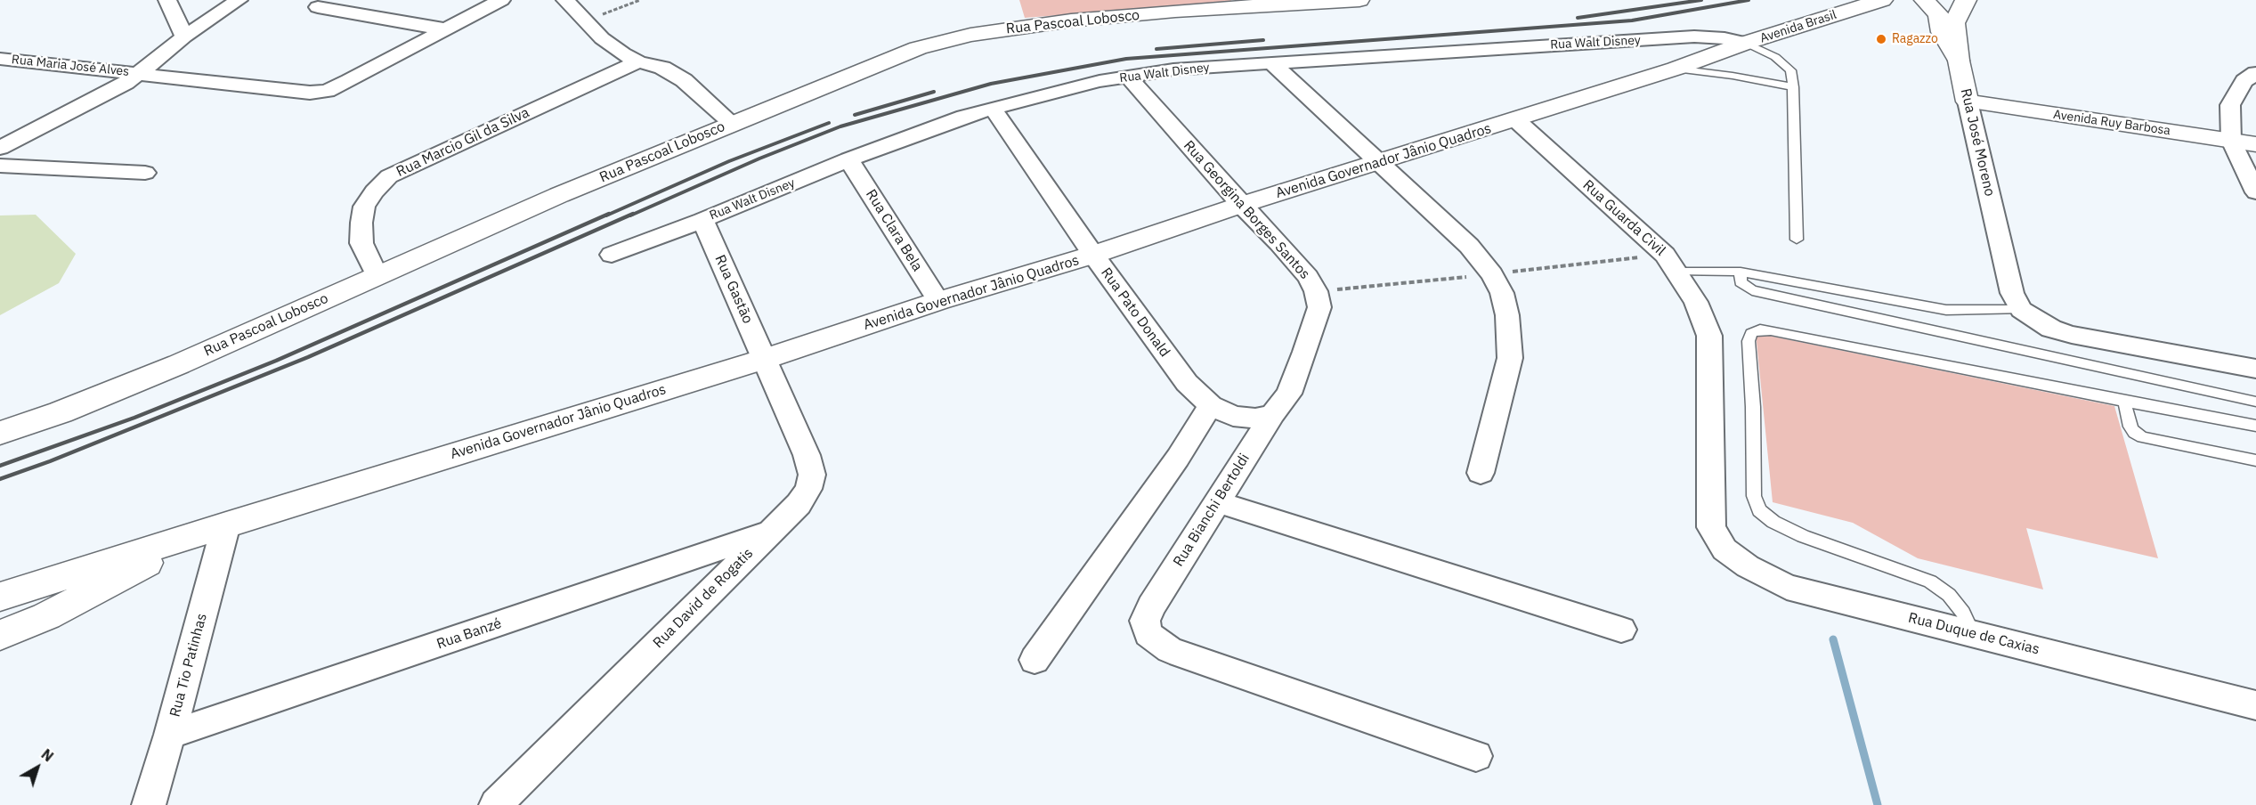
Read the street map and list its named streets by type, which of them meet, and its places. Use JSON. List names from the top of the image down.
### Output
{
  "streets": {
    "main road": [
      "Rua Pascoal Lobosco",
      "Avenida Brasil",
      "Avenida Ruy Barbosa",
      "Rua José Moreno",
      "Avenida Governador Jânio Quadros"
    ],
    "street": [
      "Rua Walt Disney",
      "Rua Maria José Alves",
      "Rua Marcio Gil da Silva",
      "Rua Georgina Borges Santos",
      "Rua Guarda Civil",
      "Rua Clara Bela",
      "Rua Gastão",
      "Rua Pato Donald",
      "Rua Bianchi Bertoldi",
      "Rua David de Rogatis",
      "Rua Banzé",
      "Rua Duque de Caxias",
      "Rua Tio Patinhas"
    ]
  },
  "crossings": [
    ["Rua Pascoal Lobosco", "Rua Marcio Gil da Silva"],
    ["Avenida Brasil", "Rua Walt Disney"],
    ["Avenida Brasil", "Avenida Governador Jânio Quadros"],
    ["Rua Walt Disney", "Avenida Governador Jânio Quadros"],
    ["Rua Walt Disney", "Rua Georgina Borges Santos"],
    ["Rua Walt Disney", "Rua Clara Bela"],
    ["Rua Walt Disney", "Rua Gastão"],
    ["Rua Walt Disney", "Rua Pato Donald"],
    ["Avenida Ruy Barbosa", "Rua José Moreno"],
    ["Avenida Governador Jânio Quadros", "Rua Georgina Borges Santos"],
    ["Avenida Governador Jânio Quadros", "Rua Guarda Civil"],
    ["Avenida Governador Jânio Quadros", "Rua Clara Bela"],
    ["Avenida Governador Jânio Quadros", "Rua Gastão"],
    ["Avenida Governador Jânio Quadros", "Rua Pato Donald"],
    ["Avenida Governador Jânio Quadros", "Rua David de Rogatis"],
    ["Avenida Governador Jânio Quadros", "Rua Tio Patinhas"],
    ["Rua Georgina Borges Santos", "Rua Bianchi Bertoldi"],
    ["Rua Guarda Civil", "Rua Duque de Caxias"],
    ["Rua Gastão", "Rua David de Rogatis"],
    ["Rua David de Rogatis", "Rua Banzé"],
    ["Rua Banzé", "Rua Tio Patinhas"]
  ],
  "places": ["Ragazzo"],
  "north": "top right"
}
